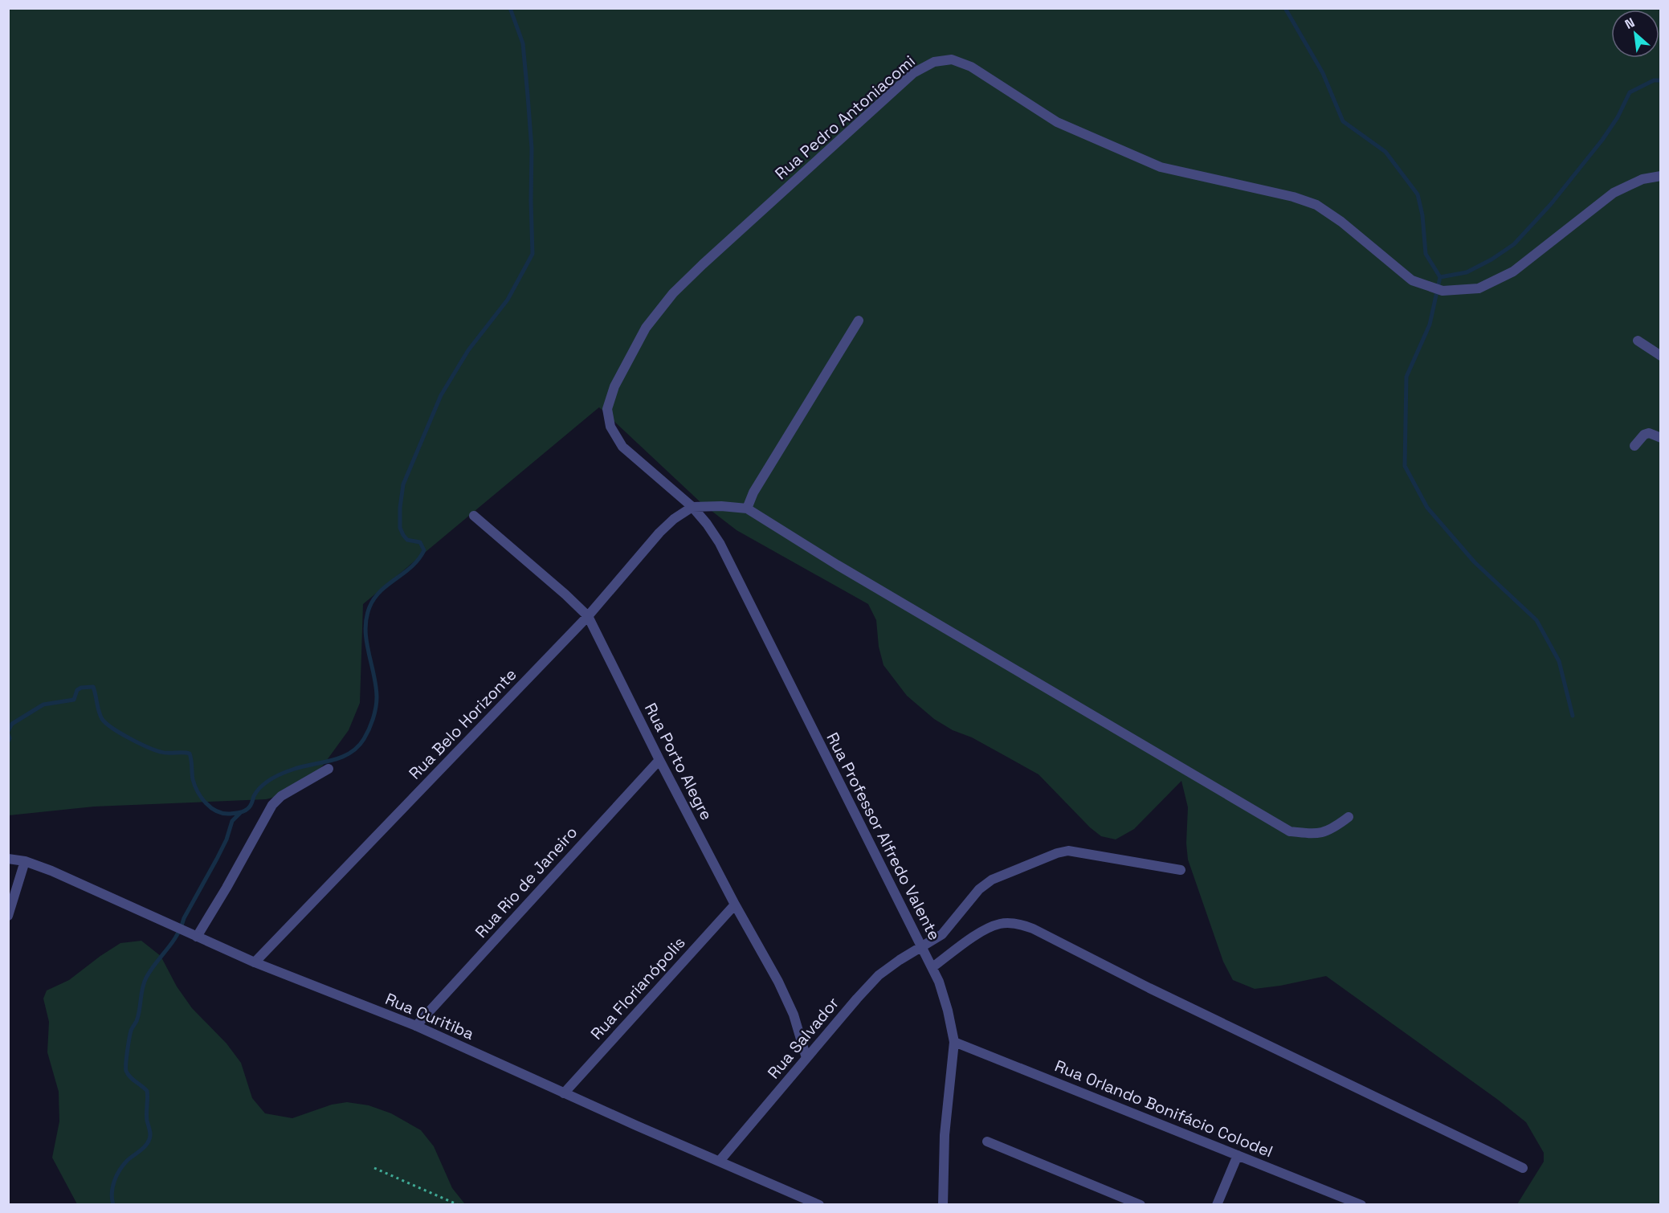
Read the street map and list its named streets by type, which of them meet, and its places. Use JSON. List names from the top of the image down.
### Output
{
  "streets": {
    "street": [
      "Rua Pedro Antoniacomi",
      "Rua Belo Horizonte",
      "Rua Porto Alegre",
      "Rua Professor Alfredo Valente",
      "Rua Rio de Janeiro",
      "Rua Florianópolis",
      "Rua Curitiba",
      "Rua Salvador",
      "Rua Orlando Bonifácio Colodel"
    ]
  },
  "crossings": [
    ["Rua Pedro Antoniacomi", "Rua Belo Horizonte"],
    ["Rua Pedro Antoniacomi", "Rua Professor Alfredo Valente"],
    ["Rua Belo Horizonte", "Rua Porto Alegre"],
    ["Rua Belo Horizonte", "Rua Professor Alfredo Valente"],
    ["Rua Belo Horizonte", "Rua Curitiba"],
    ["Rua Porto Alegre", "Rua Rio de Janeiro"],
    ["Rua Porto Alegre", "Rua Florianópolis"],
    ["Rua Porto Alegre", "Rua Salvador"],
    ["Rua Professor Alfredo Valente", "Rua Salvador"],
    ["Rua Professor Alfredo Valente", "Rua Orlando Bonifácio Colodel"],
    ["Rua Rio de Janeiro", "Rua Curitiba"],
    ["Rua Florianópolis", "Rua Curitiba"],
    ["Rua Curitiba", "Rua Salvador"]
  ],
  "north": "top left"
}
